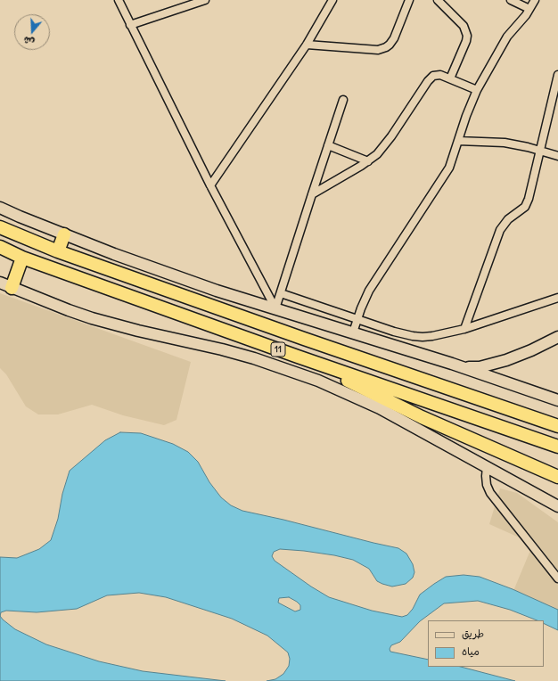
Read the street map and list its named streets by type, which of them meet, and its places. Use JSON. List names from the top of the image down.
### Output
{
  "streets": {
    "highway": ["11"]
  },
  "legend": ["طريق", "مياه"],
  "north": "bottom"
}
